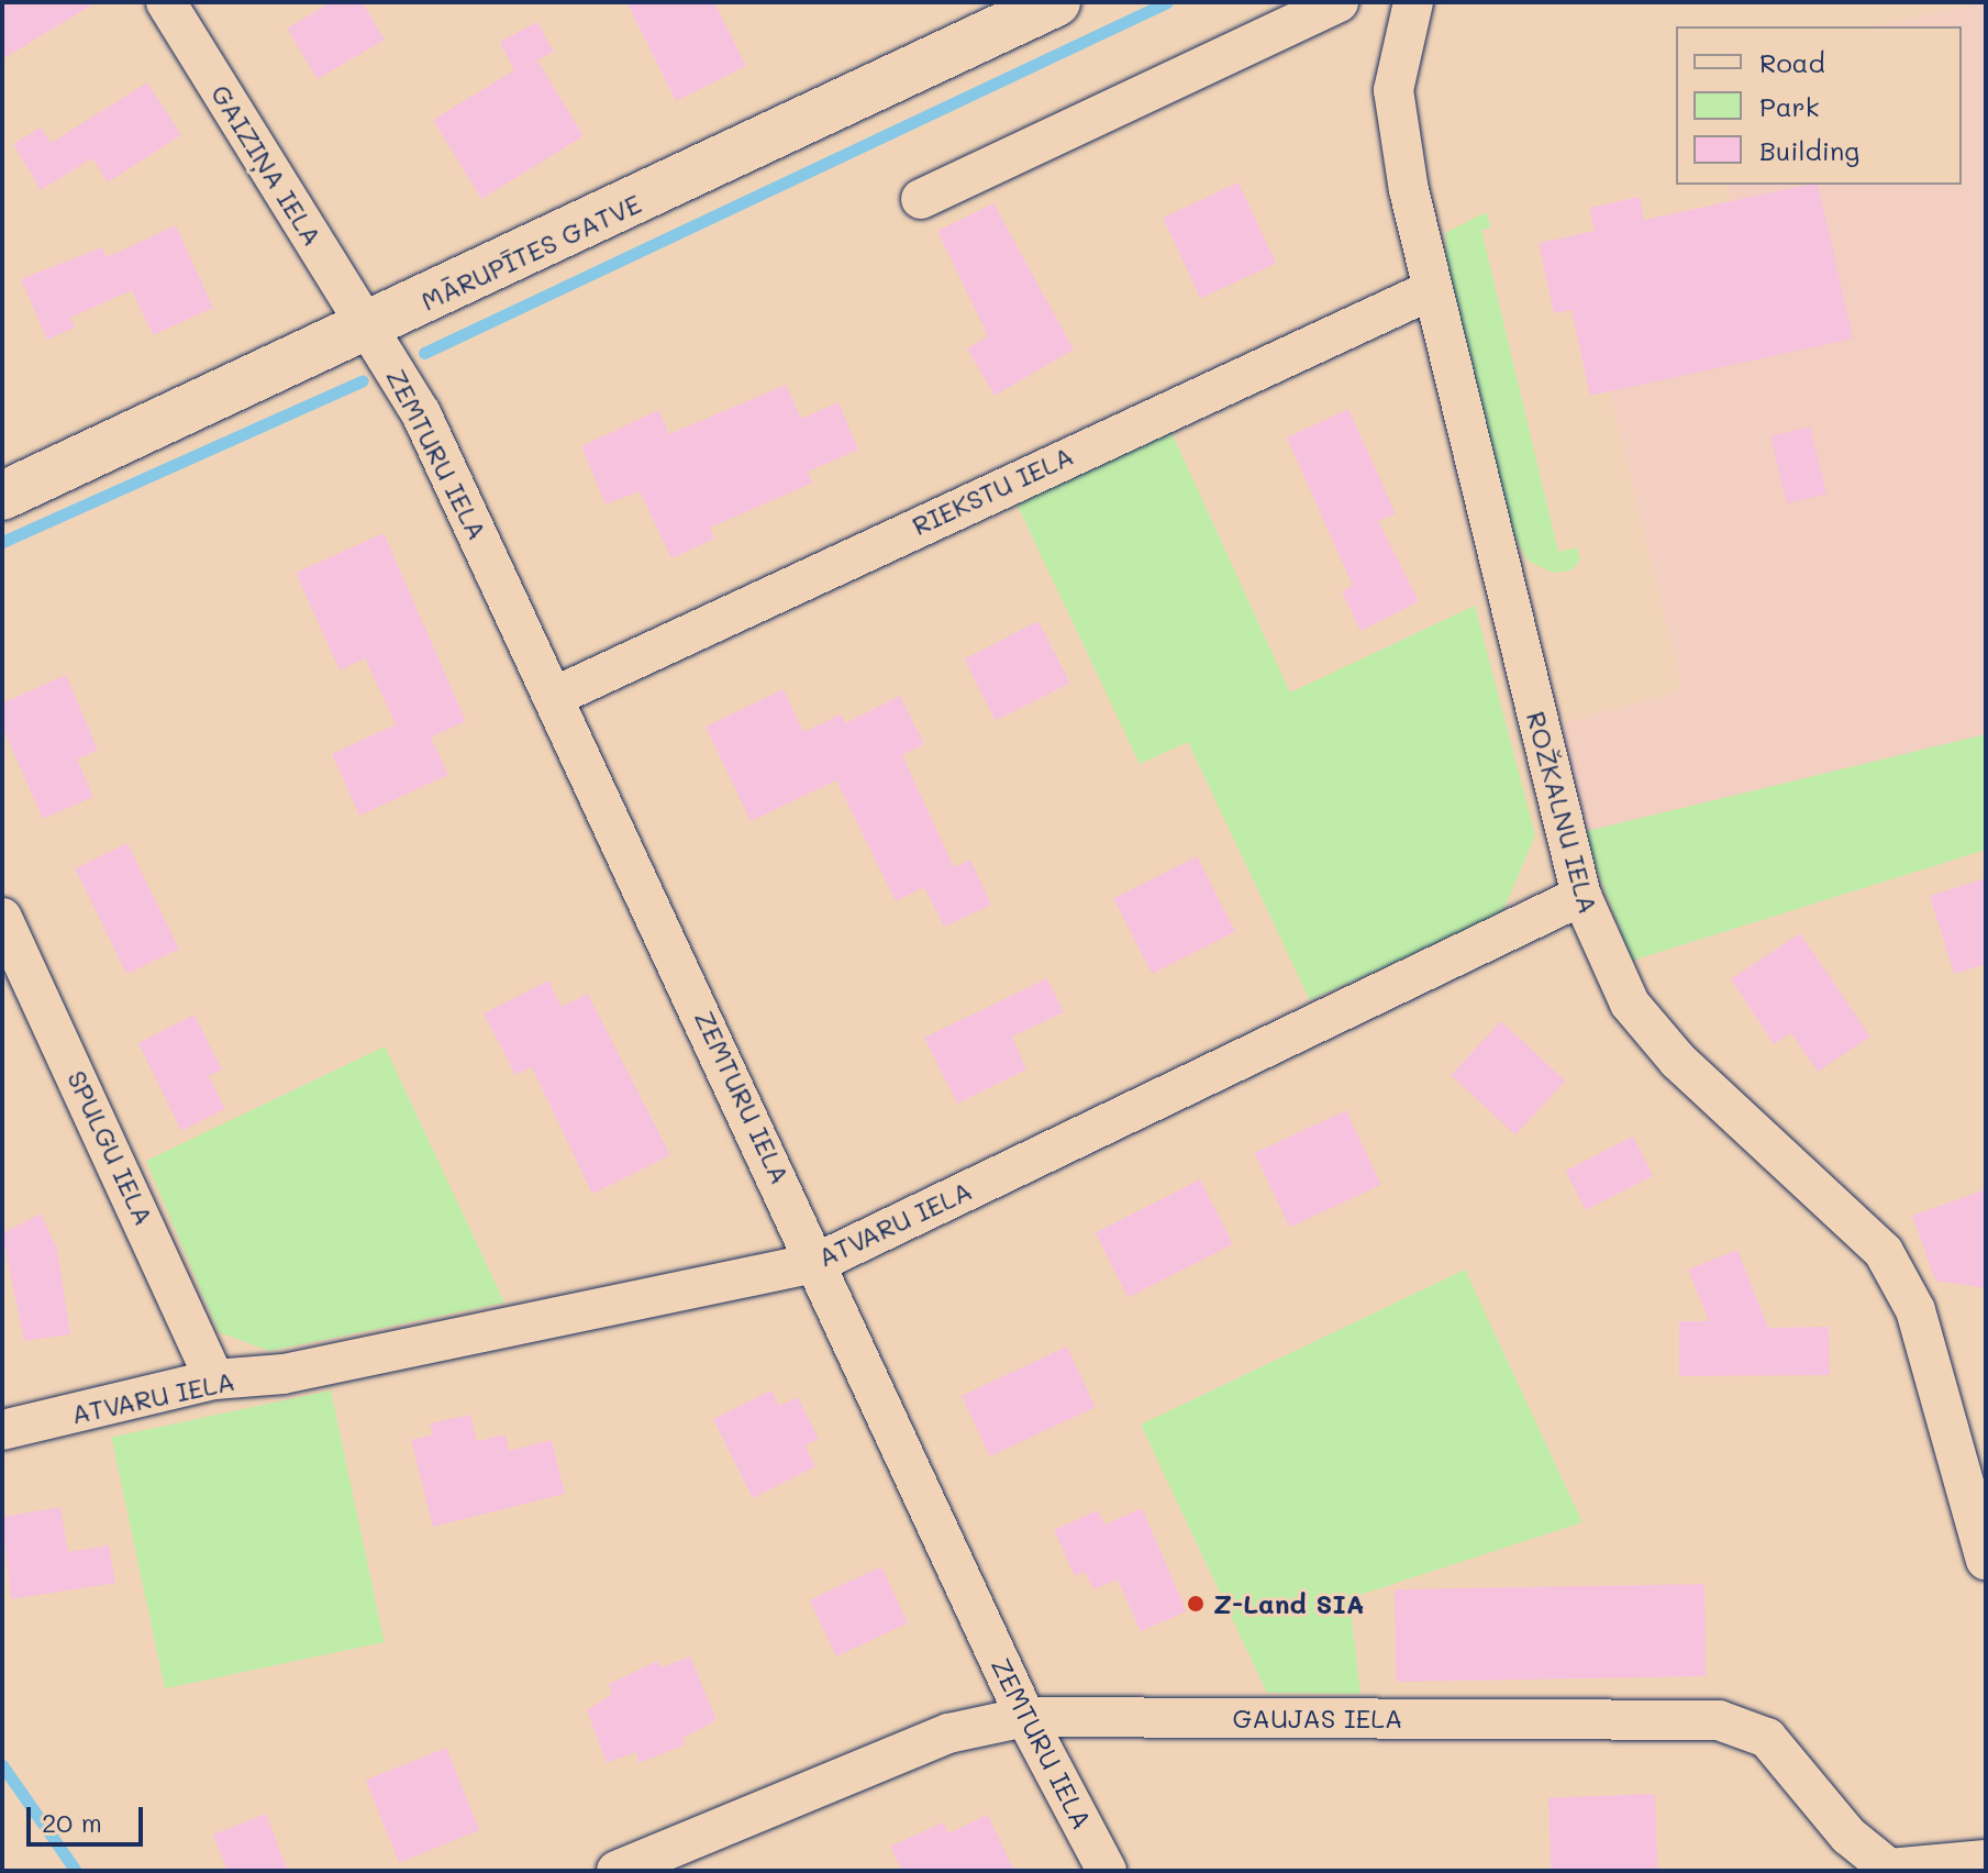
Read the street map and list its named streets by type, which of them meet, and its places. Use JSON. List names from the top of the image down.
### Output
{
  "streets": {
    "street": [
      "GAIZIŅA IELA",
      "MĀRUPĪTES GATVE",
      "ZEMTURU IELA",
      "RIEKSTU IELA",
      "ROŽKALNU IELA",
      "SPULGU IELA",
      "ATVARU IELA",
      "GAUJAS IELA"
    ]
  },
  "crossings": [
    ["GAIZIŅA IELA", "MĀRUPĪTES GATVE"],
    ["GAIZIŅA IELA", "ZEMTURU IELA"],
    ["MĀRUPĪTES GATVE", "ZEMTURU IELA"],
    ["ZEMTURU IELA", "RIEKSTU IELA"],
    ["ZEMTURU IELA", "ATVARU IELA"],
    ["ZEMTURU IELA", "GAUJAS IELA"],
    ["RIEKSTU IELA", "ROŽKALNU IELA"],
    ["ROŽKALNU IELA", "ATVARU IELA"],
    ["SPULGU IELA", "ATVARU IELA"]
  ],
  "places": ["Z-Land SIA"],
  "legend": ["Road", "Park", "Building"],
  "scale_bar": "20 m"
}
